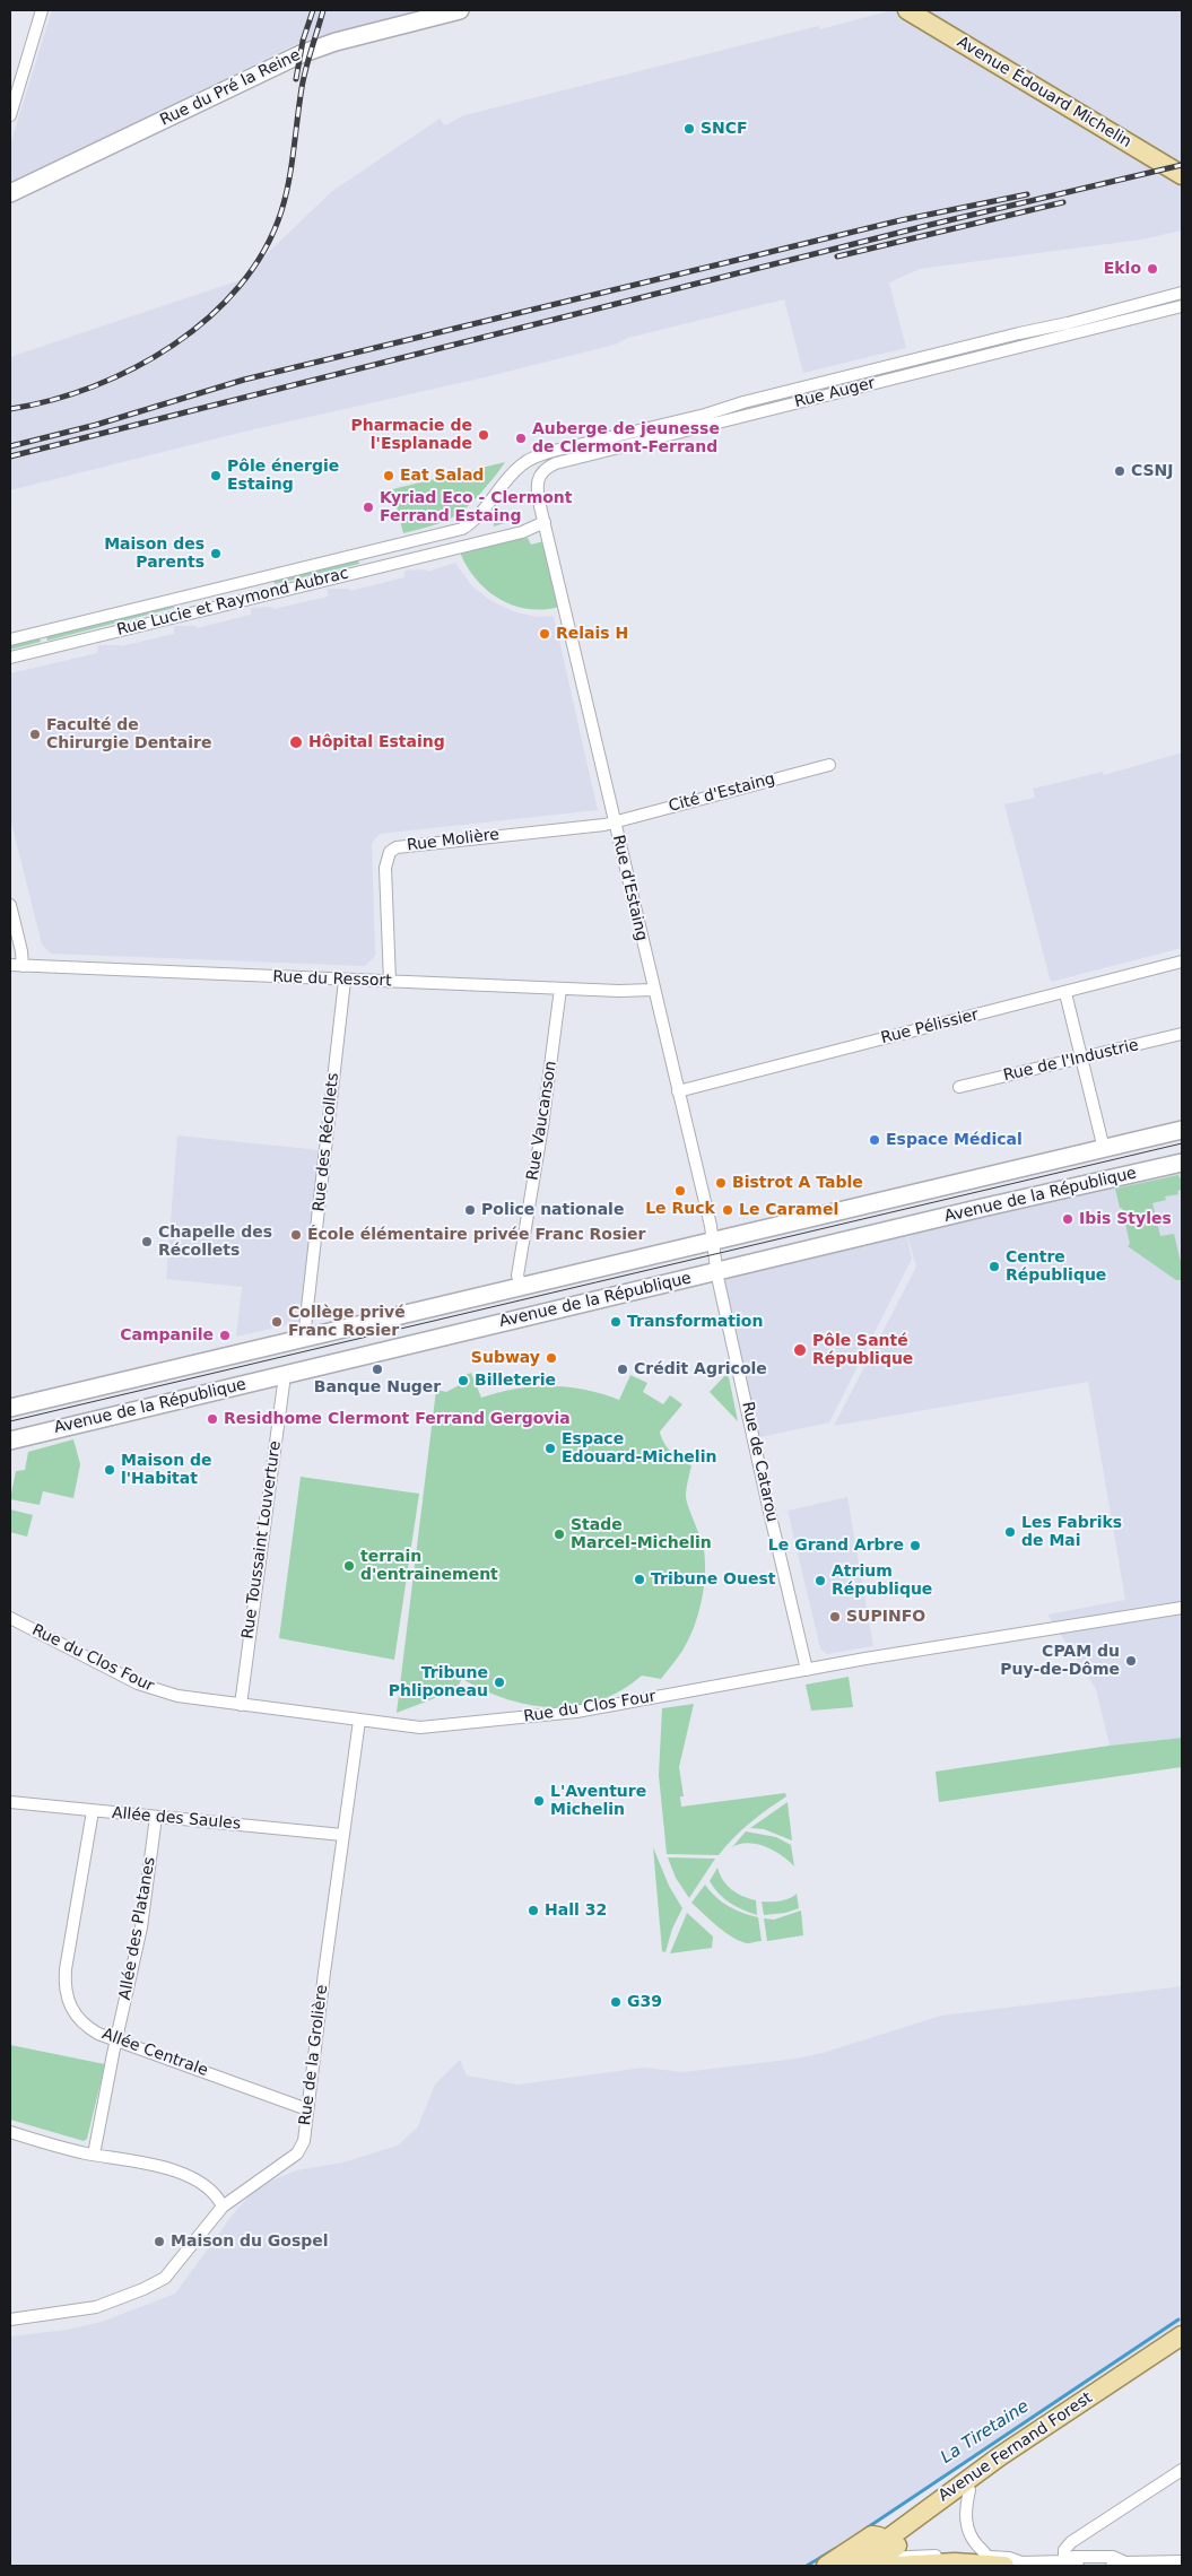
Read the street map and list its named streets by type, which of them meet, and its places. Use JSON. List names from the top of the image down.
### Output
{
  "streets": {
    "main road": [
      "Rue du Pré la Reine",
      "Avenue Édouard Michelin",
      "Avenue de la République",
      "Avenue Fernand Forest"
    ],
    "street": [
      "Rue Auger",
      "Rue Lucie et Raymond Aubrac",
      "Cité d'Estaing",
      "Rue Molière",
      "Rue d'Estaing",
      "Rue du Ressort",
      "Rue Pélissier",
      "Rue de l'Industrie",
      "Rue Vaucanson",
      "Rue des Récollets",
      "Rue de Catarou",
      "Rue Toussaint Louverture",
      "Rue du Clos Four",
      "Allée des Saules",
      "Allée des Platanes",
      "Allée Centrale",
      "Rue de la Grolière"
    ]
  },
  "crossings": [
    ["Rue Auger", "Rue Lucie et Raymond Aubrac"],
    ["Rue Auger", "Rue d'Estaing"],
    ["Rue Lucie et Raymond Aubrac", "Rue d'Estaing"],
    ["Cité d'Estaing", "Rue Molière"],
    ["Cité d'Estaing", "Rue d'Estaing"],
    ["Rue Molière", "Rue d'Estaing"],
    ["Rue Molière", "Rue du Ressort"],
    ["Rue d'Estaing", "Rue du Ressort"],
    ["Rue d'Estaing", "Rue Pélissier"],
    ["Rue d'Estaing", "Avenue de la République"],
    ["Rue d'Estaing", "Rue de Catarou"],
    ["Rue du Ressort", "Rue Vaucanson"],
    ["Rue du Ressort", "Rue des Récollets"],
    ["Rue Vaucanson", "Avenue de la République"],
    ["Rue des Récollets", "Avenue de la République"],
    ["Avenue de la République", "Rue de Catarou"],
    ["Avenue de la République", "Rue Toussaint Louverture"],
    ["Rue de Catarou", "Rue du Clos Four"],
    ["Rue Toussaint Louverture", "Rue du Clos Four"],
    ["Rue du Clos Four", "Rue de la Grolière"],
    ["Allée des Saules", "Allée des Platanes"],
    ["Allée des Saules", "Allée Centrale"],
    ["Allée des Saules", "Rue de la Grolière"],
    ["Allée des Platanes", "Allée Centrale"],
    ["Allée Centrale", "Rue de la Grolière"]
  ],
  "water": ["La Tiretaine"],
  "places": [
    "SNCF",
    "Eklo",
    "Pharmacie de l'Esplanade",
    "Auberge de jeunesse de Clermont-Ferrand",
    "CSNJ",
    "Pôle énergie Estaing",
    "Eat Salad",
    "Kyriad Eco - Clermont Ferrand Estaing",
    "Maison des Parents",
    "Relais H",
    "Faculté de Chirurgie Dentaire",
    "Hôpital Estaing",
    "Espace Médical",
    "Bistrot A Table",
    "Le Ruck",
    "Police nationale",
    "Le Caramel",
    "Ibis Styles",
    "École élémentaire privée Franc Rosier",
    "Chapelle des Récollets",
    "Centre République",
    "Collège privé Franc Rosier",
    "Transformation",
    "Campanile",
    "Pôle Santé République",
    "Subway",
    "Banque Nuger",
    "Crédit Agricole",
    "Billeterie",
    "Residhome Clermont Ferrand Gergovia",
    "Espace Edouard-Michelin",
    "Maison de l'Habitat",
    "Les Fabriks de Mai",
    "Stade Marcel-Michelin",
    "Le Grand Arbre",
    "terrain d'entrainement",
    "Tribune Ouest",
    "Atrium République",
    "SUPINFO",
    "CPAM du Puy-de-Dôme",
    "Tribune Phliponeau",
    "L'Aventure Michelin",
    "Hall 32",
    "G39",
    "Maison du Gospel"
  ]
}
